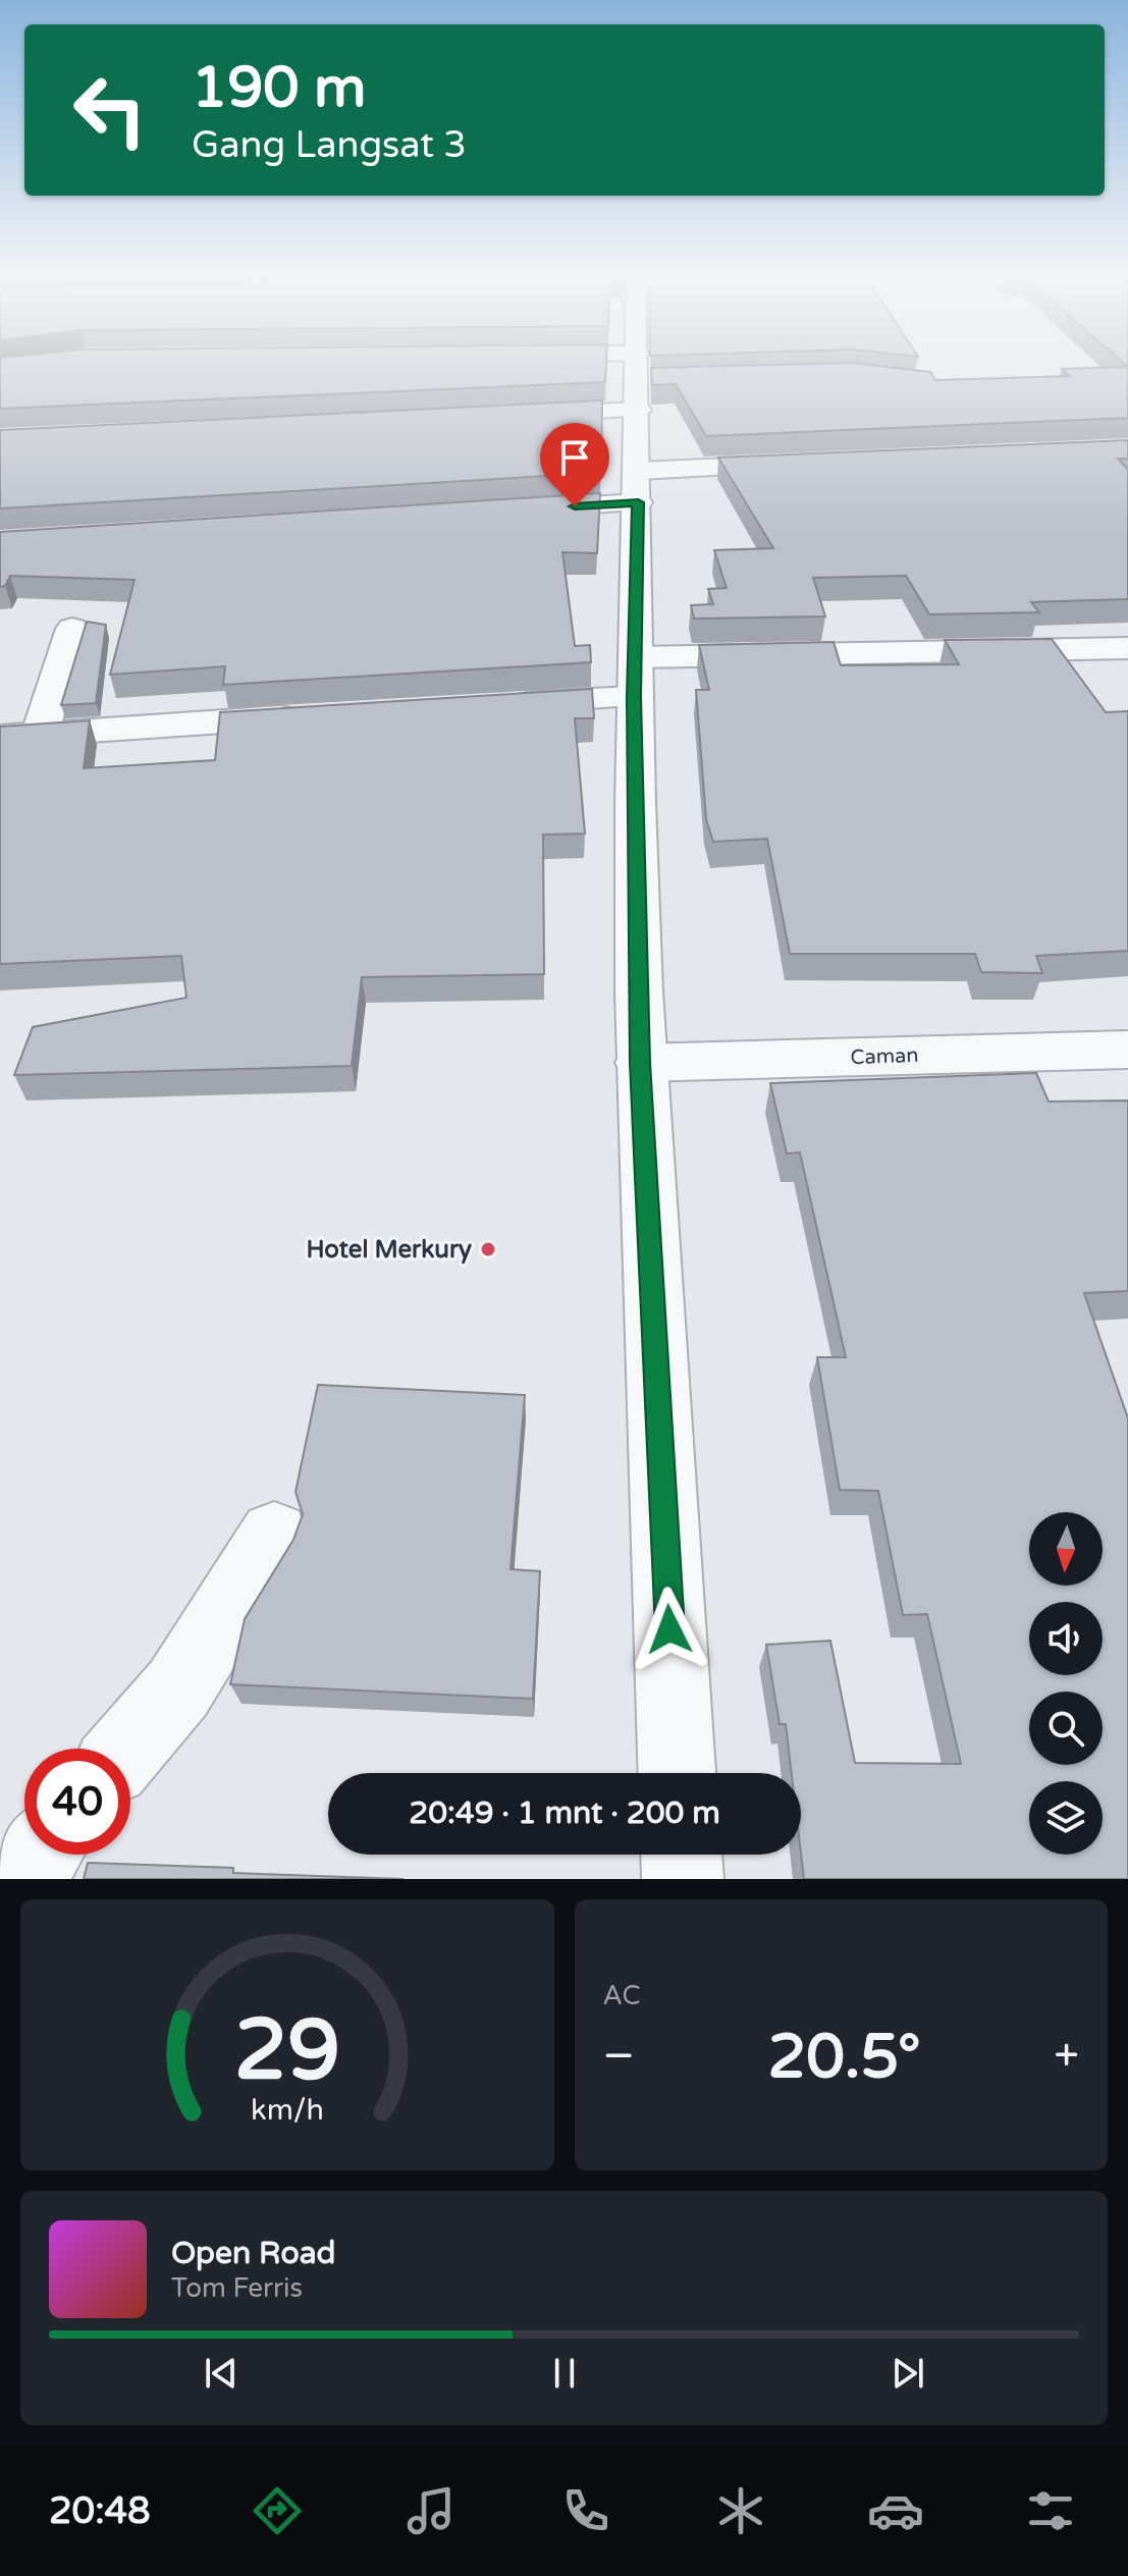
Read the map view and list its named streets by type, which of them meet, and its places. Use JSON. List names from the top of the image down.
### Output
{
  "streets": {
    "street": ["Caman"]
  },
  "places": ["Hotel Merkury"],
  "north": "bottom",
  "page": {
    "turn": ["190 m", "Gang Langsat 3"],
    "limit": "40",
    "trip": "20:49 · 1 mnt · 200 m",
    "tile": "AC",
    "heat": ["−", "20.5°", "+"],
    "song": ["Open Road", "Tom Ferris"],
    "tabs": "20:48",
    "gauge": ["29", "km/h"]
  }
}
